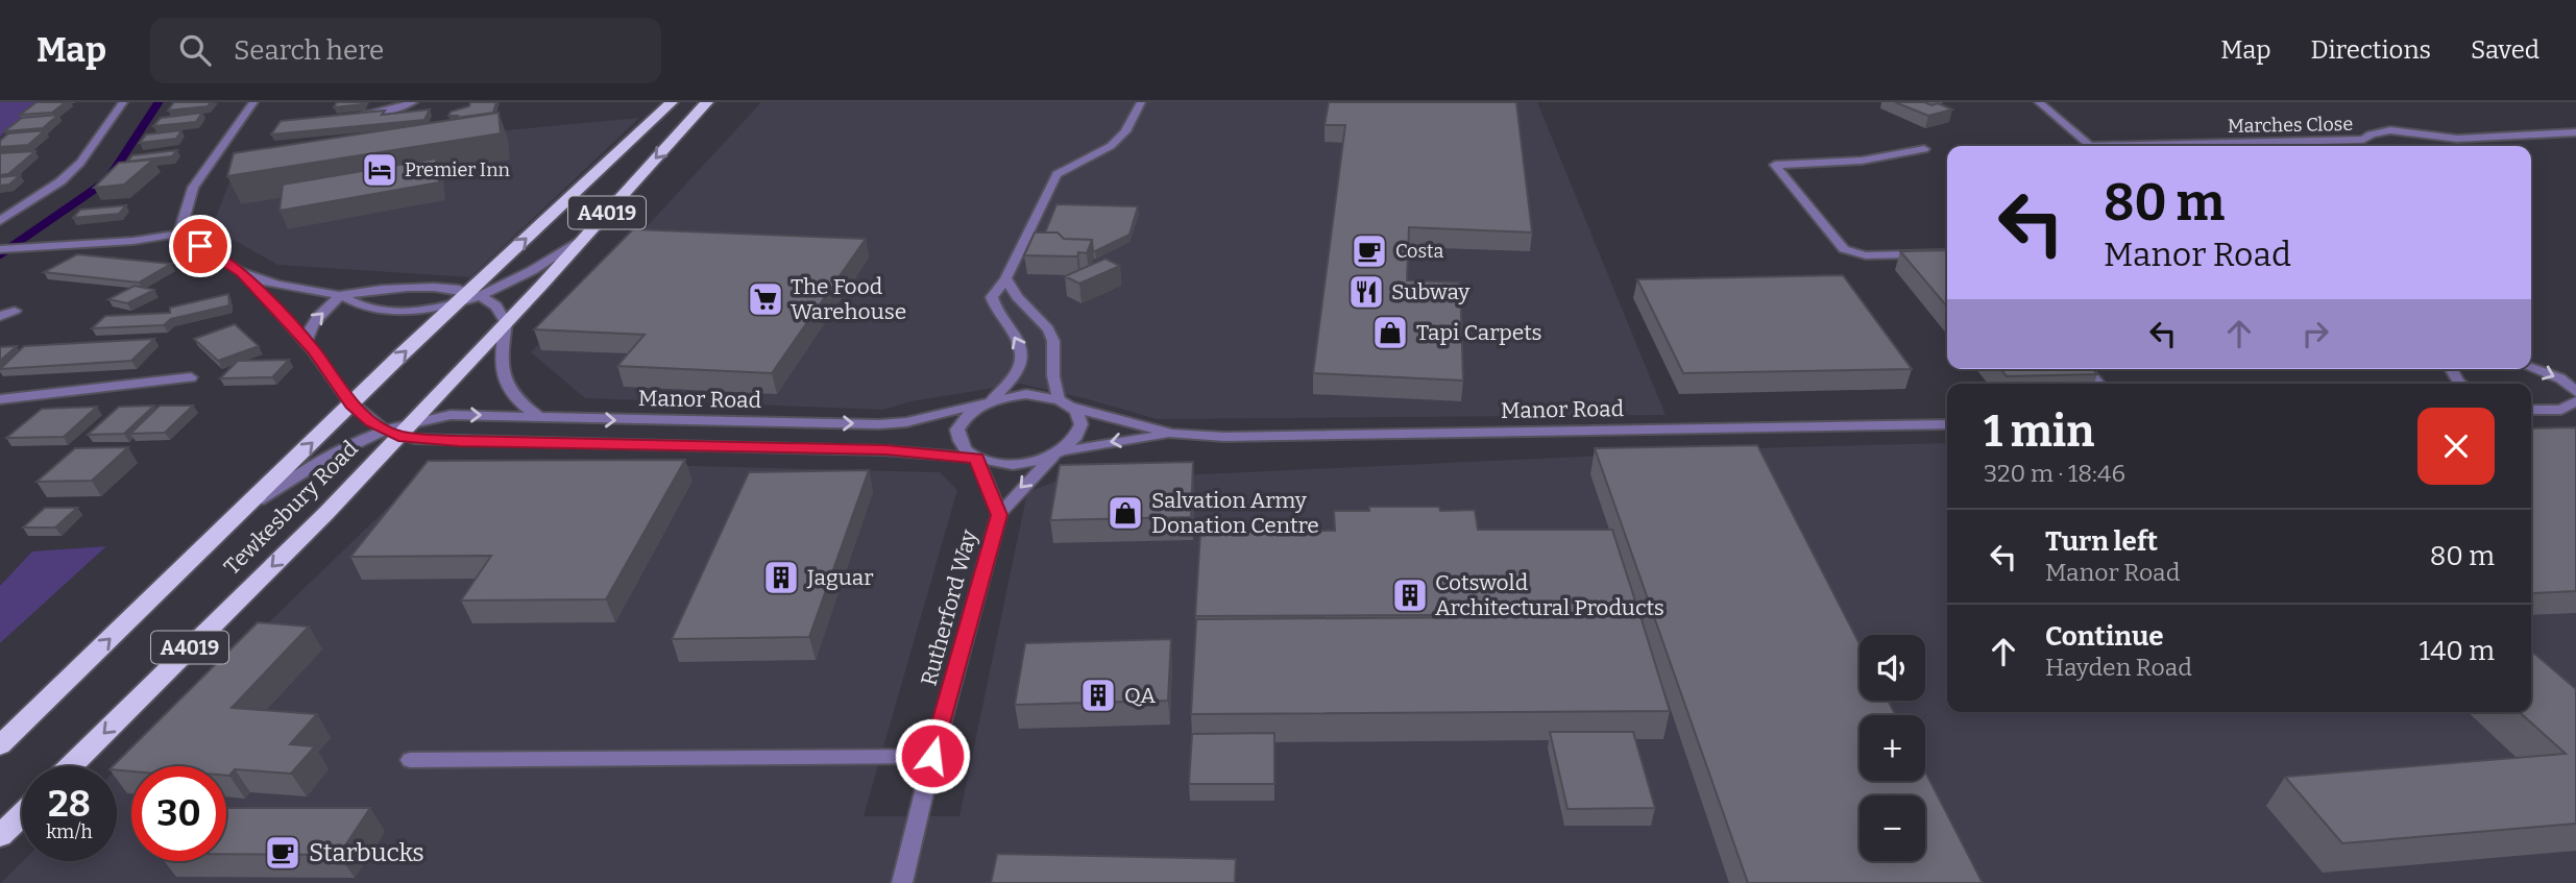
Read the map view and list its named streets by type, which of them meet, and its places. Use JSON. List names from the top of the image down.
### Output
{
  "streets": {
    "highway": ["A4019", "Tewkesbury Road"],
    "street": ["Marches Close", "Manor Road", "Rutherford Way"]
  },
  "crossings": [
    ["Manor Road", "Tewkesbury Road"],
    ["Manor Road", "Rutherford Way"]
  ],
  "places": {
    "hotel": ["Premier Inn"],
    "cafe": ["Costa", "Starbucks"],
    "restaurant": ["Subway"],
    "supermarket": ["The Food Warehouse"],
    "shop": ["Tapi Carpets", "Salvation Army Donation Centre"],
    "building": ["Jaguar", "Cotswold Architectural Products", "QA"]
  },
  "page": {
    "header": "Map",
    "search": "Search here",
    "nav": ["Map", "Directions", "Saved"],
    "turn": ["80 m", "Manor Road"],
    "heading": ["1 min", "320 m · 18:46"],
    "list": [
      {
        "name": "Turn left",
        "note": "Manor Road",
        "value": "80 m"
      },
      {
        "name": "Continue",
        "note": "Hayden Road",
        "value": "140 m"
      }
    ],
    "map_buttons": ["+", "−"],
    "speed": "28 km/h",
    "limit": "30"
  }
}
